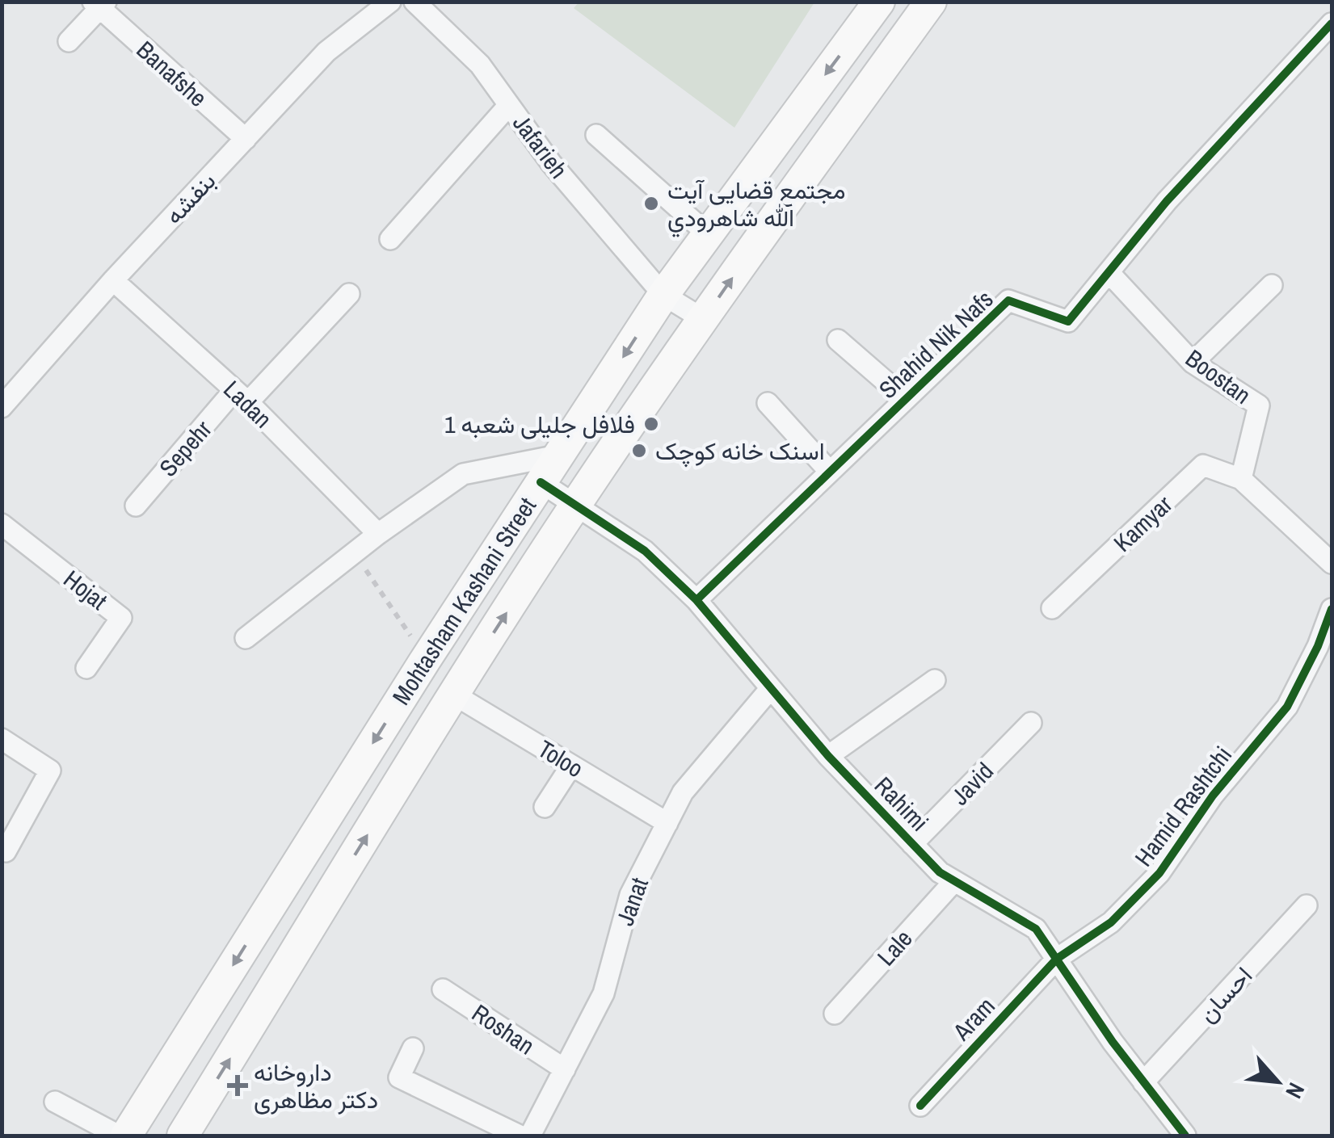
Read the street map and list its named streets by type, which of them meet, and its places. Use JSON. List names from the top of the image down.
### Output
{
  "streets": {
    "main road": ["Mohtasham Kashani Street"],
    "street": [
      "Banafshe",
      "Jafarieh",
      "بنفشه",
      "Shahid Nik Nafs",
      "Boostan",
      "Ladan",
      "Sepehr",
      "Kamyar",
      "Hojat",
      "Toloo",
      "Javid",
      "Rahimi",
      "Hamid Rashtchi",
      "Janat",
      "Lale",
      "احسان",
      "Aram",
      "Roshan"
    ]
  },
  "crossings": [
    ["Banafshe", "بنفشه"],
    ["Jafarieh", "Mohtasham Kashani Street"],
    ["بنفشه", "Ladan"],
    ["Shahid Nik Nafs", "Boostan"],
    ["Shahid Nik Nafs", "Rahimi"],
    ["Boostan", "Kamyar"],
    ["Ladan", "Sepehr"],
    ["Mohtasham Kashani Street", "Toloo"],
    ["Mohtasham Kashani Street", "Rahimi"],
    ["Toloo", "Janat"],
    ["Javid", "Rahimi"],
    ["Rahimi", "Hamid Rashtchi"],
    ["Rahimi", "Janat"],
    ["Rahimi", "Lale"],
    ["Rahimi", "احسان"],
    ["Rahimi", "Aram"],
    ["Hamid Rashtchi", "Aram"],
    ["Janat", "Roshan"]
  ],
  "places": {
    "other": ["مجتمع قضایی آیت الله شاهرودي", "فلافل جلیلی شعبه 1", "اسنک خانه کوچک"],
    "health": ["داروخانه دکتر مظاهری"]
  },
  "north": "bottom right"
}
